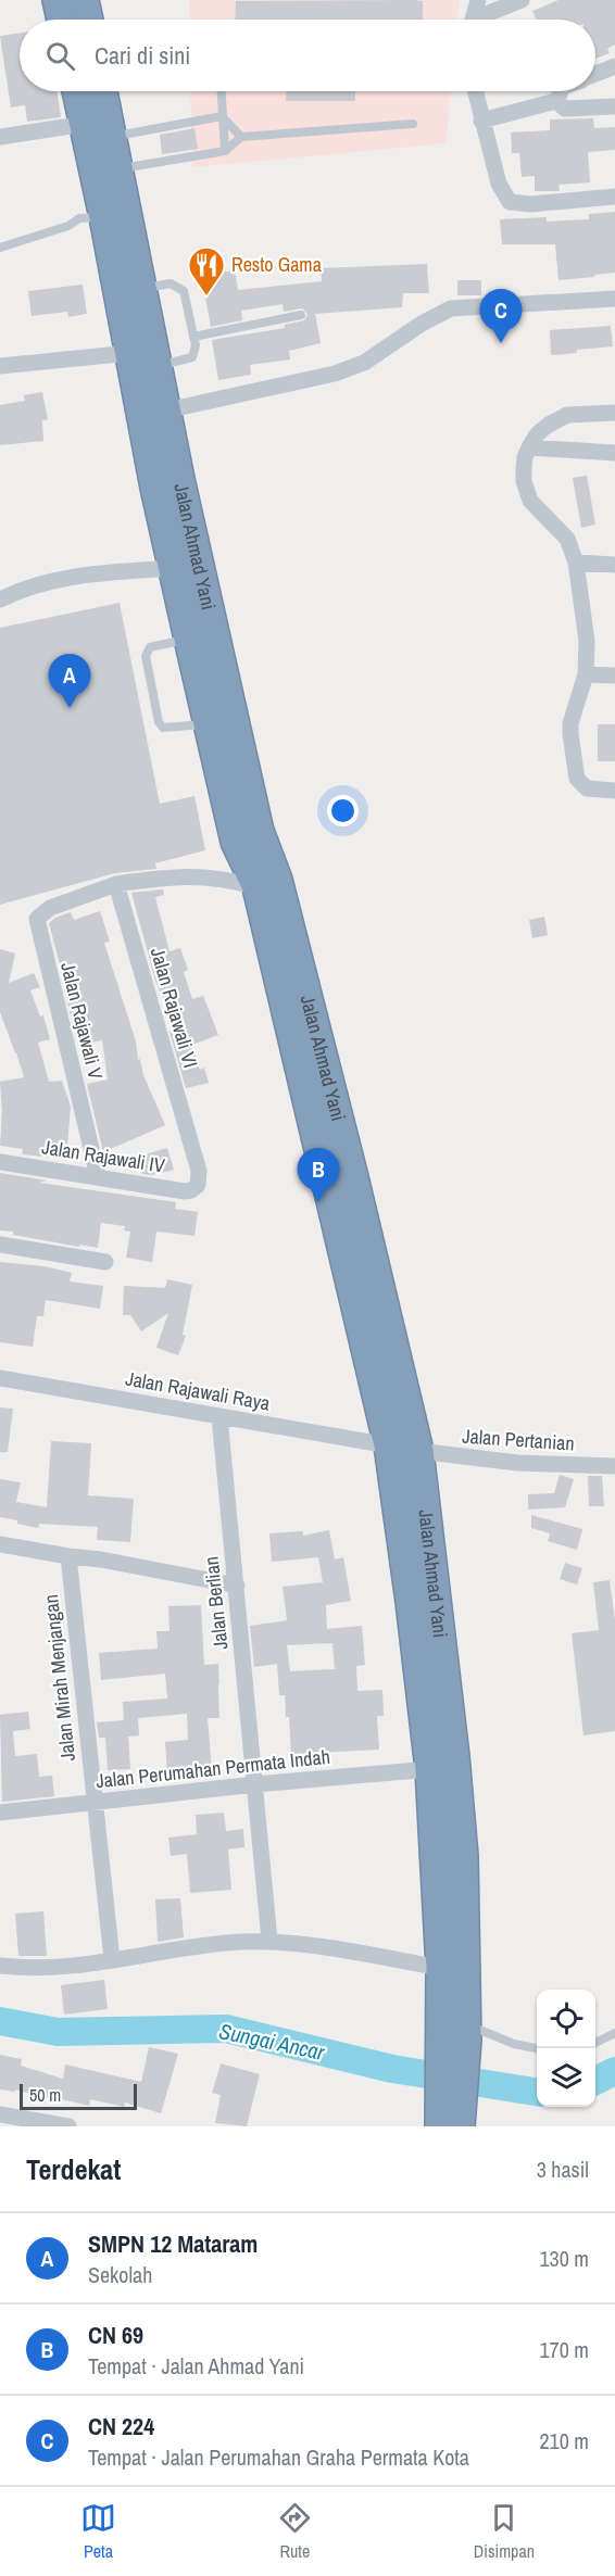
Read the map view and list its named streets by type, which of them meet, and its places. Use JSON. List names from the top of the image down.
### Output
{
  "streets": {
    "highway": ["Jalan Ahmad Yani"],
    "street": [
      "Jalan Rajawali VI",
      "Jalan Rajawali V",
      "Jalan Rajawali IV",
      "Jalan Rajawali Raya",
      "Jalan Pertanian",
      "Jalan Berlian",
      "Jalan Mirah Menjangan",
      "Jalan Perumahan Permata Indah"
    ]
  },
  "crossings": [
    ["Jalan Ahmad Yani", "Jalan Pertanian"],
    ["Jalan Rajawali VI", "Jalan Rajawali V"],
    ["Jalan Rajawali VI", "Jalan Rajawali IV"],
    ["Jalan Rajawali V", "Jalan Rajawali IV"],
    ["Jalan Rajawali Raya", "Jalan Berlian"],
    ["Jalan Berlian", "Jalan Perumahan Permata Indah"],
    ["Jalan Mirah Menjangan", "Jalan Perumahan Permata Indah"]
  ],
  "water": ["Sungai Ancar"],
  "places": {
    "restaurant": ["Resto Gama"]
  },
  "scale_bar": "50 m",
  "page": {
    "search": "Cari di sini",
    "pins": ["C", "A", "B"],
    "scale": "50 m",
    "heading": ["Terdekat", "3 hasil"],
    "list": [
      {
        "mark": "A",
        "name": "SMPN 12 Mataram",
        "note": "Sekolah",
        "value": "130 m"
      },
      {
        "mark": "B",
        "name": "CN 69",
        "note": "Tempat · Jalan Ahmad Yani",
        "value": "170 m"
      },
      {
        "mark": "C",
        "name": "CN 224",
        "note": "Tempat · Jalan Perumahan Graha Permata Kota",
        "value": "210 m"
      }
    ],
    "nav": ["Peta", "Rute", "Disimpan"]
  }
}
